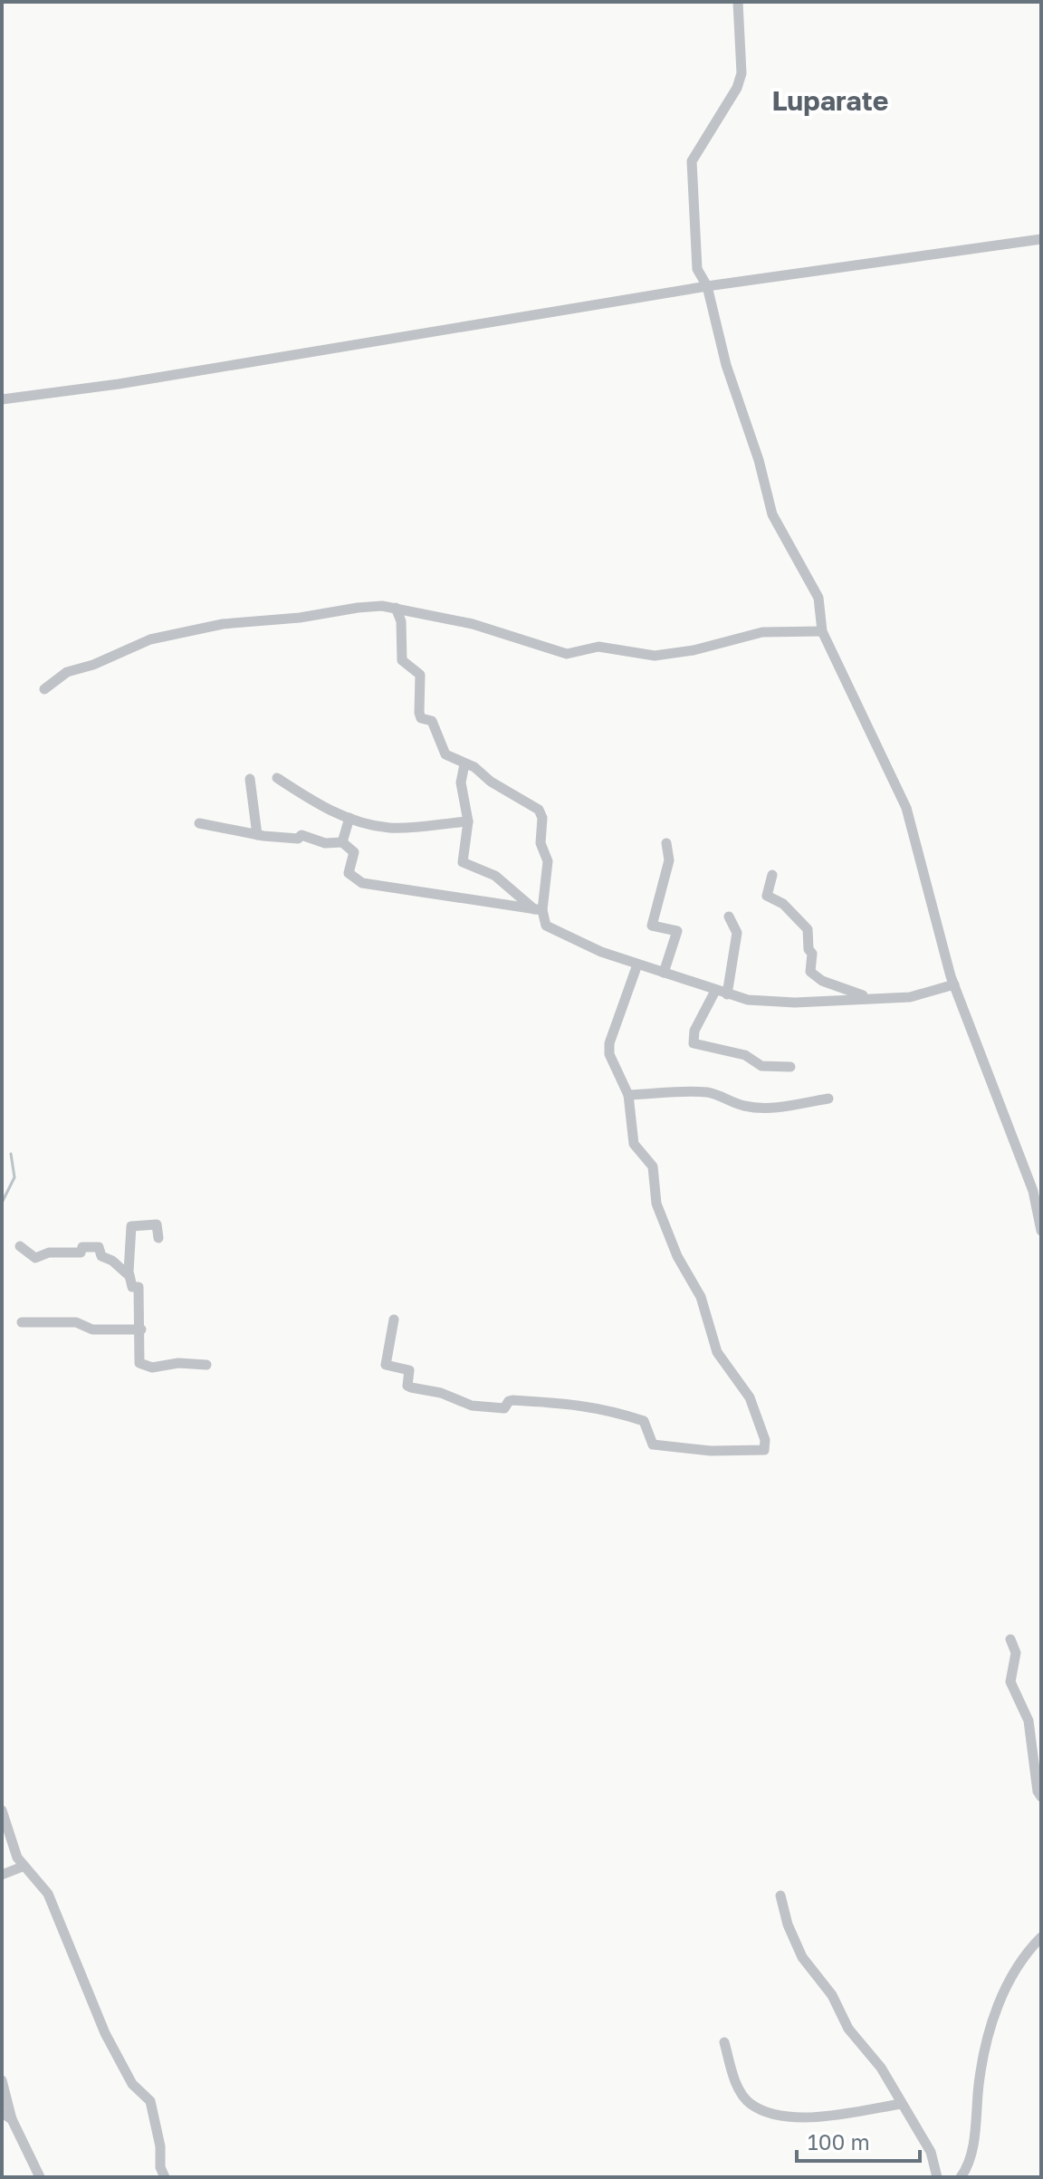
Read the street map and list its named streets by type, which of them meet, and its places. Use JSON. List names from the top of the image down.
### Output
{
  "districts": ["Luparate"],
  "scale_bar": "100 m"
}
